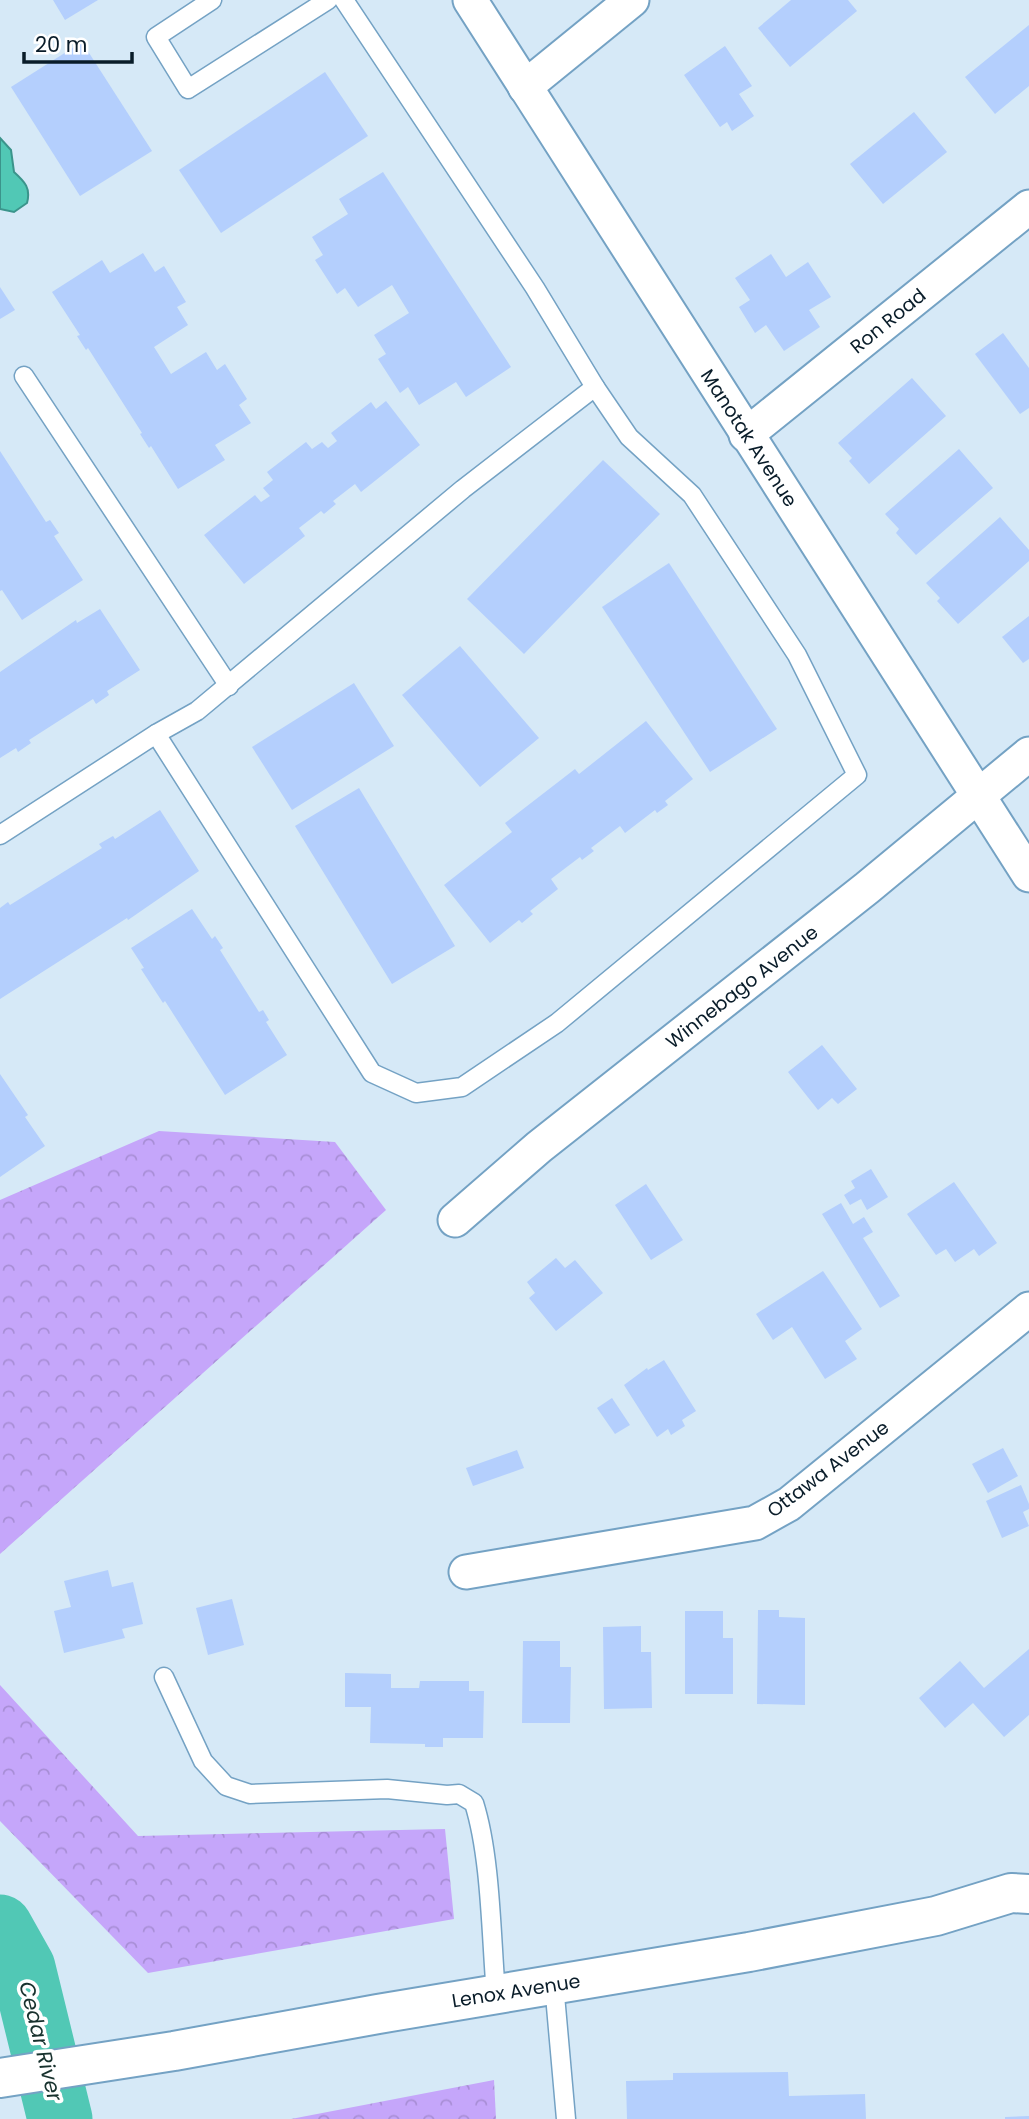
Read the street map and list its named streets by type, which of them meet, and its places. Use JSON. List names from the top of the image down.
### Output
{
  "streets": {
    "main road": ["Lenox Avenue"],
    "street": [
      "Ron Road",
      "Manotak Avenue",
      "Winnebago Avenue",
      "Ottawa Avenue"
    ]
  },
  "crossings": [
    ["Ron Road", "Manotak Avenue"],
    ["Manotak Avenue", "Winnebago Avenue"]
  ],
  "water": ["Cedar River"],
  "scale_bar": "20 m"
}
